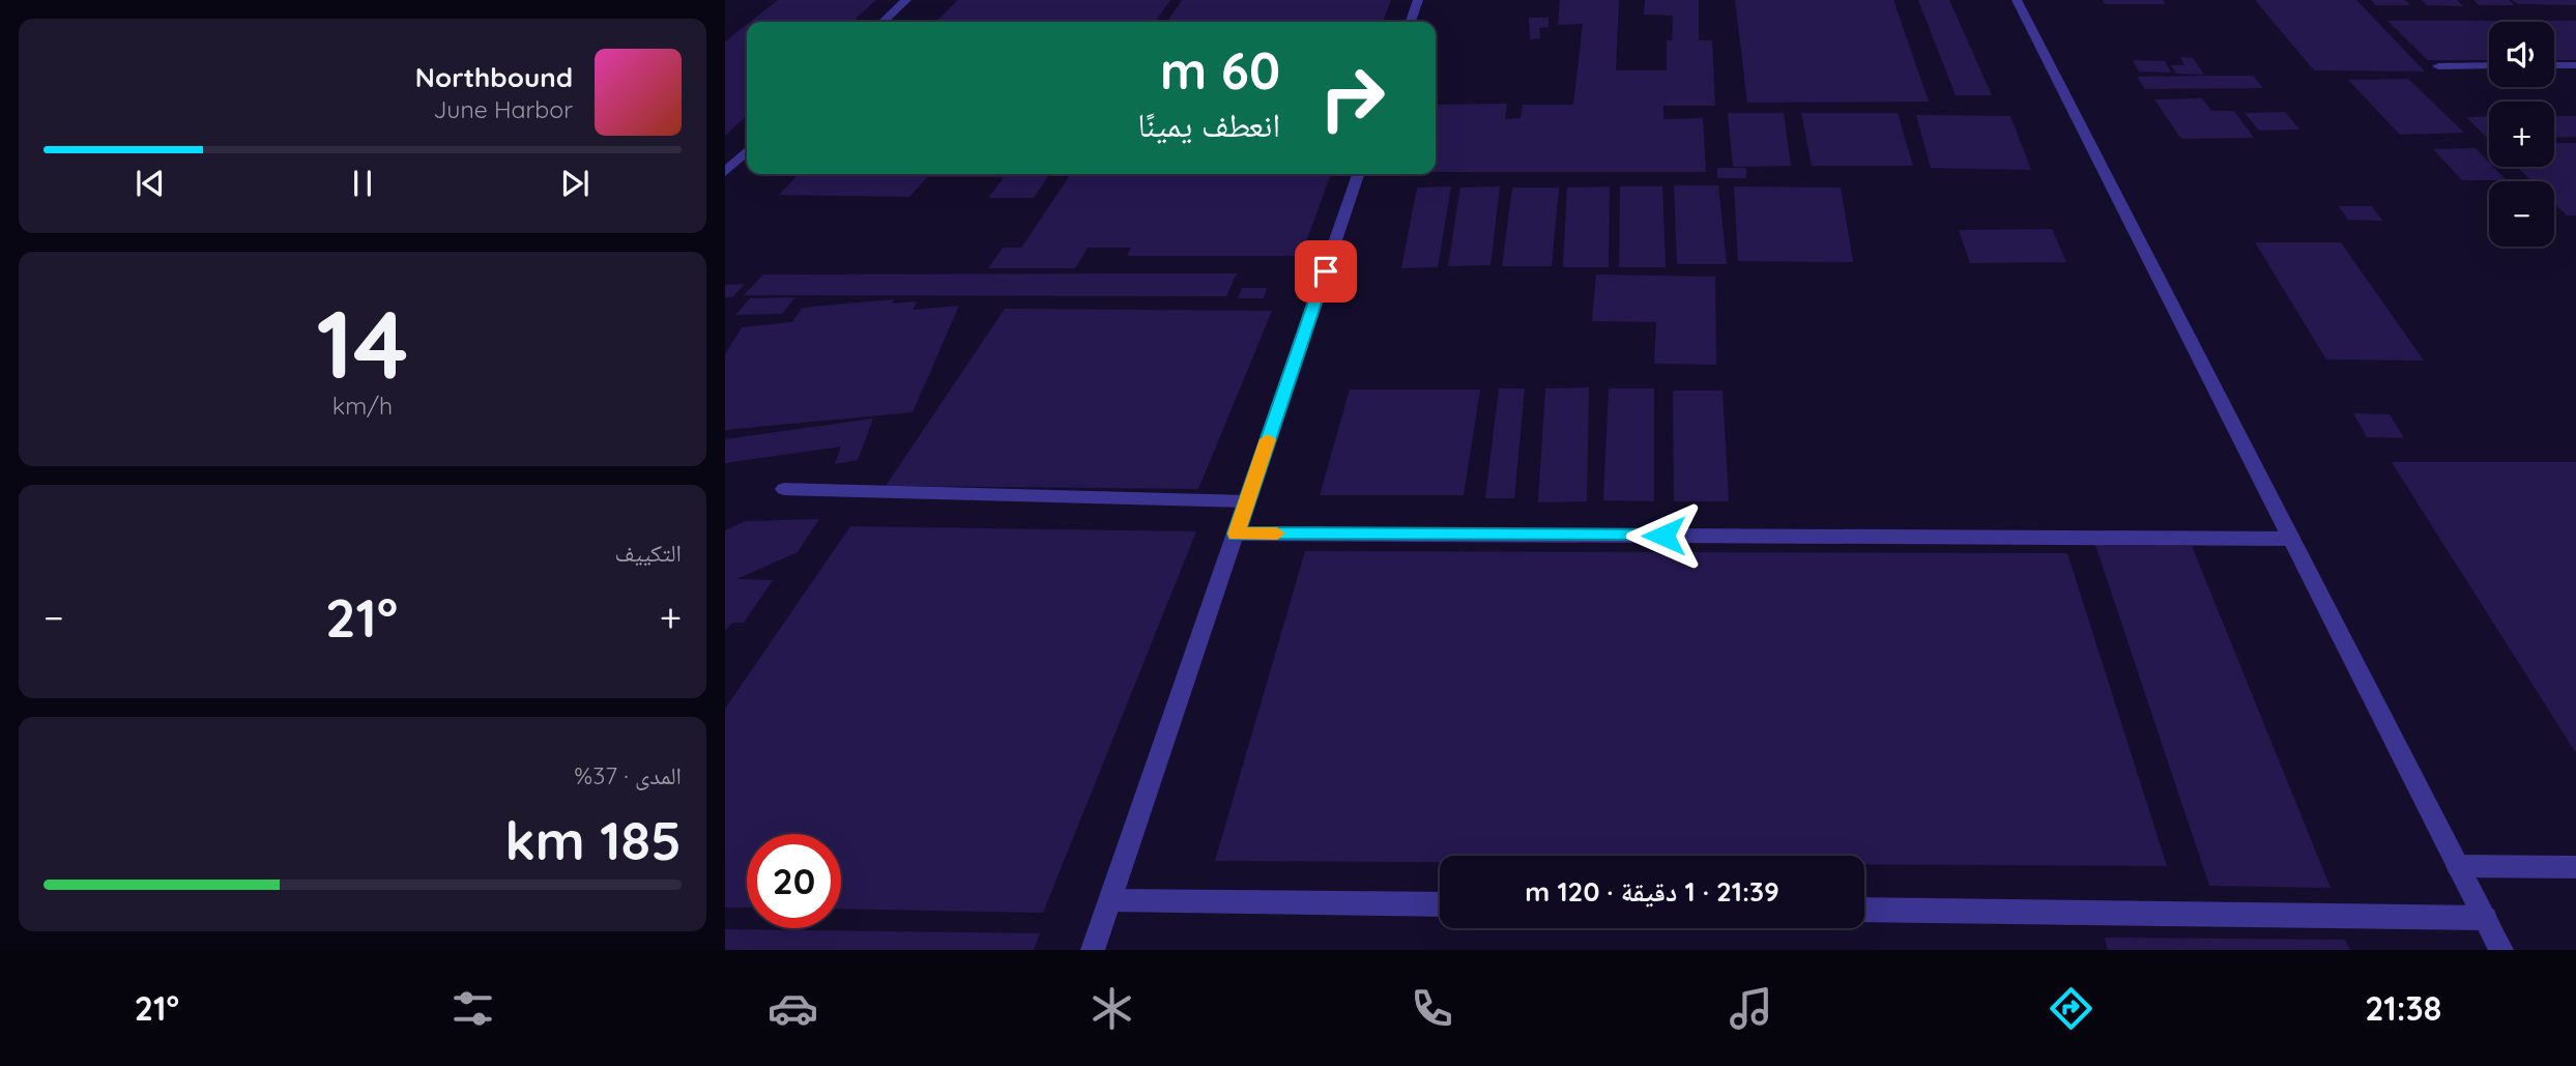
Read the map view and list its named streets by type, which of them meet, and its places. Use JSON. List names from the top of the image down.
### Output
{
  "page": {
    "map_buttons": ["+", "−"],
    "turn": ["60 m", "انعطف يمينًا"],
    "song": ["Northbound", "June Harbor"],
    "tile": [
      ["14", "km/h"],
      "التكييف",
      ["المدى · 37%", "185 km"]
    ],
    "heat": ["−", "21°", "+"],
    "limit": "20",
    "trip": "21:39 · 1 دقيقة · 120 m",
    "tabs": ["21:38", "21°"]
  }
}
